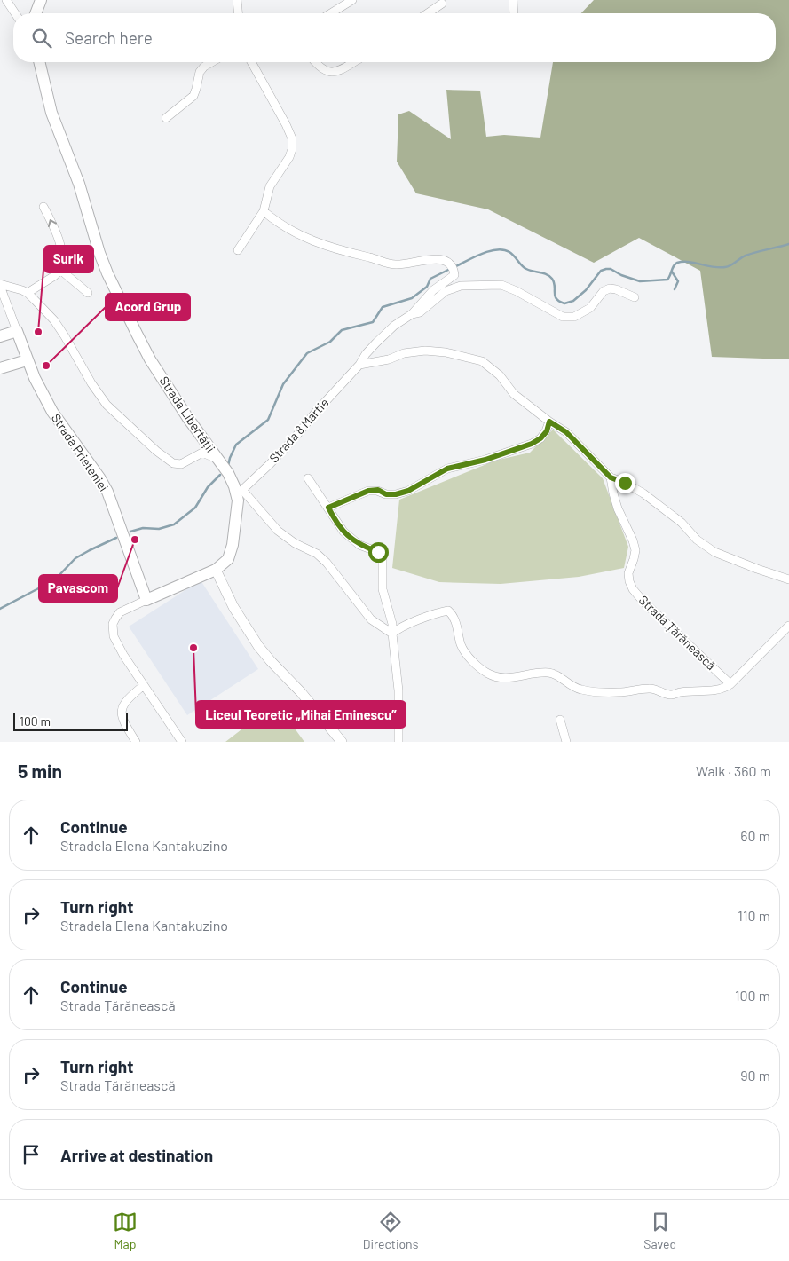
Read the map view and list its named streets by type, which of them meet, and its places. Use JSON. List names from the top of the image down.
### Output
{
  "streets": {
    "highway": ["Strada Libertății", "Strada Prieteniei"],
    "street": ["Strada 8 Martie", "Strada Țărănească"]
  },
  "crossings": [
    ["Strada Libertății", "Strada 8 Martie"]
  ],
  "places": [
    "Surik",
    "Acord Grup",
    "Pavascom",
    "Liceul Teoretic „Mihai Eminescu”"
  ],
  "scale_bar": "100 m",
  "page": {
    "search": "Search here",
    "scale": "100 m",
    "heading": ["5 min", "Walk · 360 m"],
    "list": [
      ["Continue", "Stradela Elena Kantakuzino", "60 m"],
      ["Turn right", "Stradela Elena Kantakuzino", "110 m"],
      ["Continue", "Strada Țărănească", "100 m"],
      ["Turn right", "Strada Țărănească", "90 m"],
      "Arrive at destination"
    ],
    "nav": ["Map", "Directions", "Saved"]
  }
}
